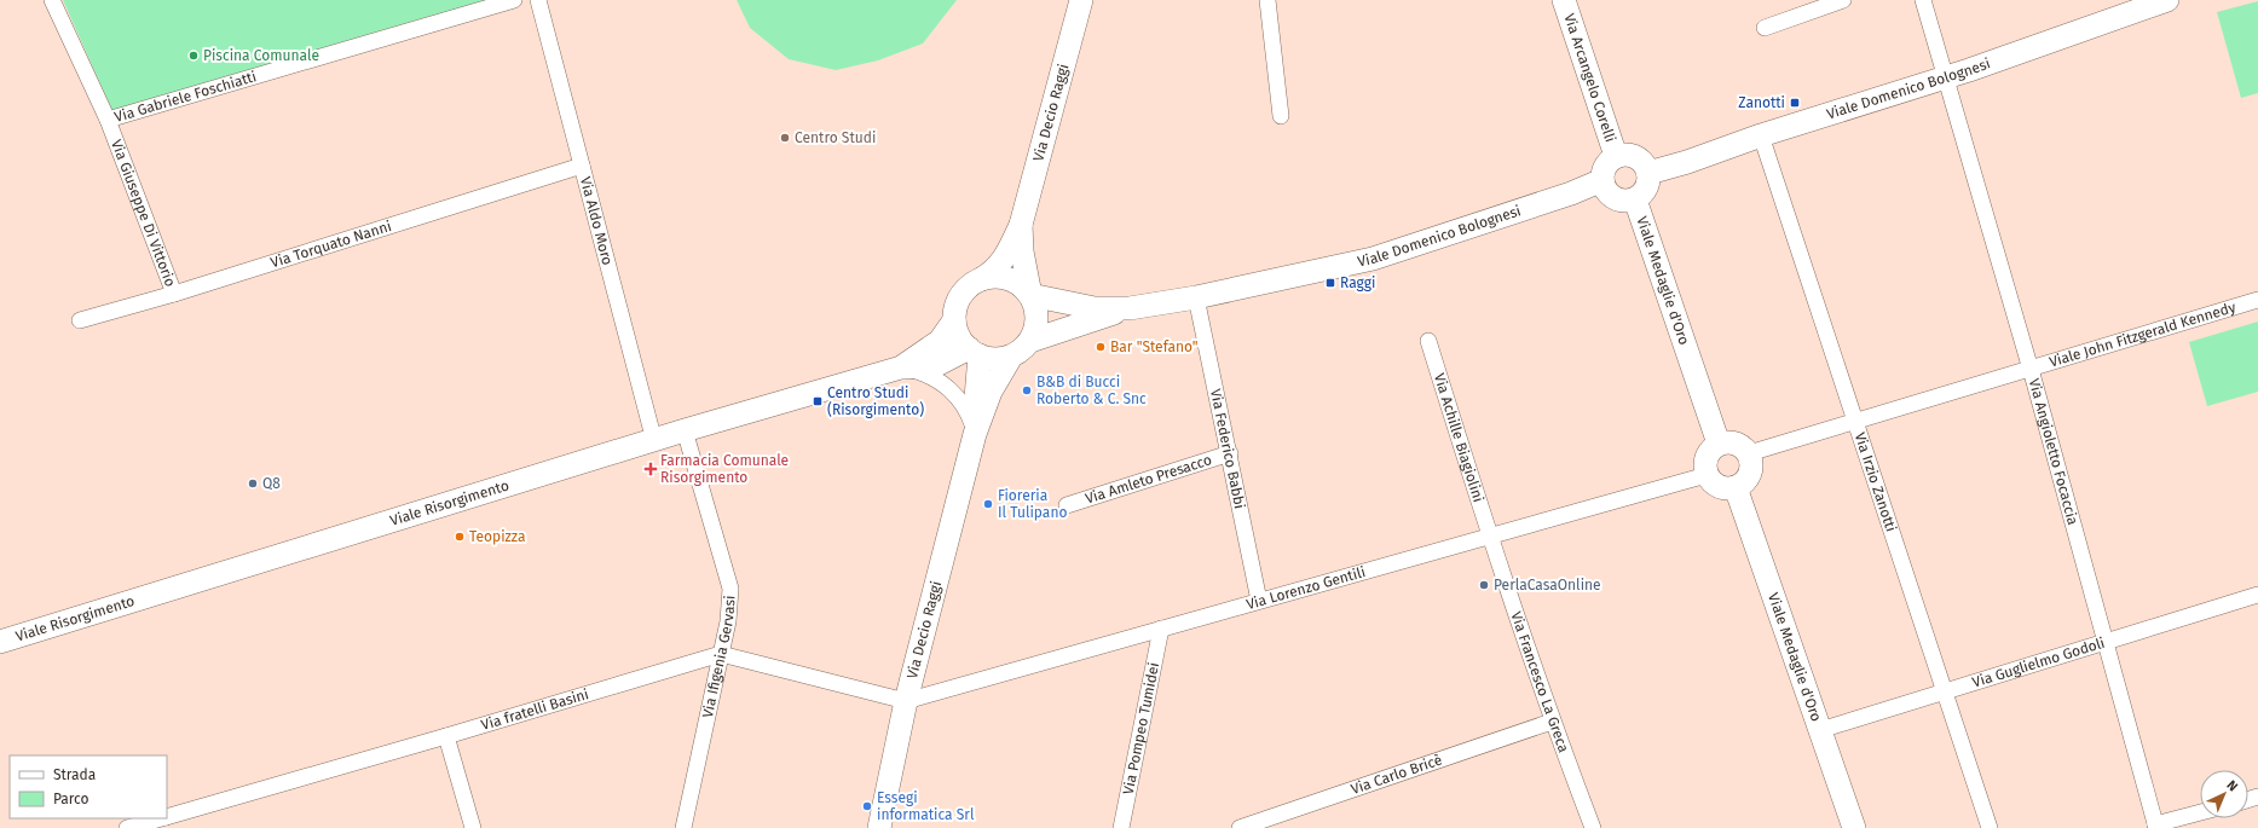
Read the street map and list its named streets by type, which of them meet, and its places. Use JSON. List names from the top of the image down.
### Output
{
  "streets": {
    "street": [
      "Via Arcangelo Corelli",
      "Viale Domenico Bolognesi",
      "Via Gabriele Foschiatti",
      "Via Decio Raggi",
      "Via Giuseppe Di Vittorio",
      "Via Aldo Moro",
      "Via Torquato Nanni",
      "Viale Medaglie d'Oro",
      "Viale John Fitzgerald Kennedy",
      "Via Achille Biagiolini",
      "Via Federico Babbi",
      "Via Angioletto Focaccia",
      "Via Amleto Presacco",
      "Via Irzio Zanotti",
      "Viale Risorgimento",
      "Via Lorenzo Gentili",
      "Via Ifigenia Gervasi",
      "Via Guglielmo Godoli",
      "Via Francesco La Greca",
      "Via fratelli Basini",
      "Via Pompeo Tumidei",
      "Via Carlo Bricè"
    ]
  },
  "crossings": [
    ["Via Arcangelo Corelli", "Viale Domenico Bolognesi"],
    ["Via Arcangelo Corelli", "Viale Medaglie d'Oro"],
    ["Viale Domenico Bolognesi", "Via Decio Raggi"],
    ["Viale Domenico Bolognesi", "Viale Medaglie d'Oro"],
    ["Viale Domenico Bolognesi", "Via Federico Babbi"],
    ["Viale Domenico Bolognesi", "Via Angioletto Focaccia"],
    ["Viale Domenico Bolognesi", "Via Irzio Zanotti"],
    ["Viale Domenico Bolognesi", "Viale Risorgimento"],
    ["Via Gabriele Foschiatti", "Via Giuseppe Di Vittorio"],
    ["Via Decio Raggi", "Viale Risorgimento"],
    ["Via Decio Raggi", "Via Lorenzo Gentili"],
    ["Via Giuseppe Di Vittorio", "Via Torquato Nanni"],
    ["Via Aldo Moro", "Via Torquato Nanni"],
    ["Via Aldo Moro", "Viale Risorgimento"],
    ["Viale Medaglie d'Oro", "Viale John Fitzgerald Kennedy"],
    ["Viale Medaglie d'Oro", "Via Lorenzo Gentili"],
    ["Viale Medaglie d'Oro", "Via Guglielmo Godoli"],
    ["Viale John Fitzgerald Kennedy", "Via Angioletto Focaccia"],
    ["Viale John Fitzgerald Kennedy", "Via Irzio Zanotti"],
    ["Viale John Fitzgerald Kennedy", "Via Lorenzo Gentili"],
    ["Via Achille Biagiolini", "Via Lorenzo Gentili"],
    ["Via Achille Biagiolini", "Via Francesco La Greca"],
    ["Via Federico Babbi", "Via Amleto Presacco"],
    ["Via Federico Babbi", "Via Lorenzo Gentili"],
    ["Via Angioletto Focaccia", "Via Guglielmo Godoli"],
    ["Via Irzio Zanotti", "Via Guglielmo Godoli"],
    ["Viale Risorgimento", "Via Ifigenia Gervasi"],
    ["Via Lorenzo Gentili", "Via Francesco La Greca"],
    ["Via Lorenzo Gentili", "Via Pompeo Tumidei"],
    ["Via Ifigenia Gervasi", "Via fratelli Basini"],
    ["Via Francesco La Greca", "Via Carlo Bricè"]
  ],
  "places": {
    "other": [
      "Piscina Comunale",
      "Centro Studi",
      "Bar \"Stefano\"",
      "B&B di Bucci Roberto & C. Snc",
      "Q8",
      "Fioreria Il Tulipano",
      "Teopizza",
      "PerlaCasaOnline",
      "Essegi informatica Srl"
    ],
    "transit": ["Zanotti", "Raggi", "Centro Studi (Risorgimento)"],
    "health": ["Farmacia Comunale Risorgimento"]
  },
  "legend": ["Strada", "Parco"],
  "north": "top right"
}
